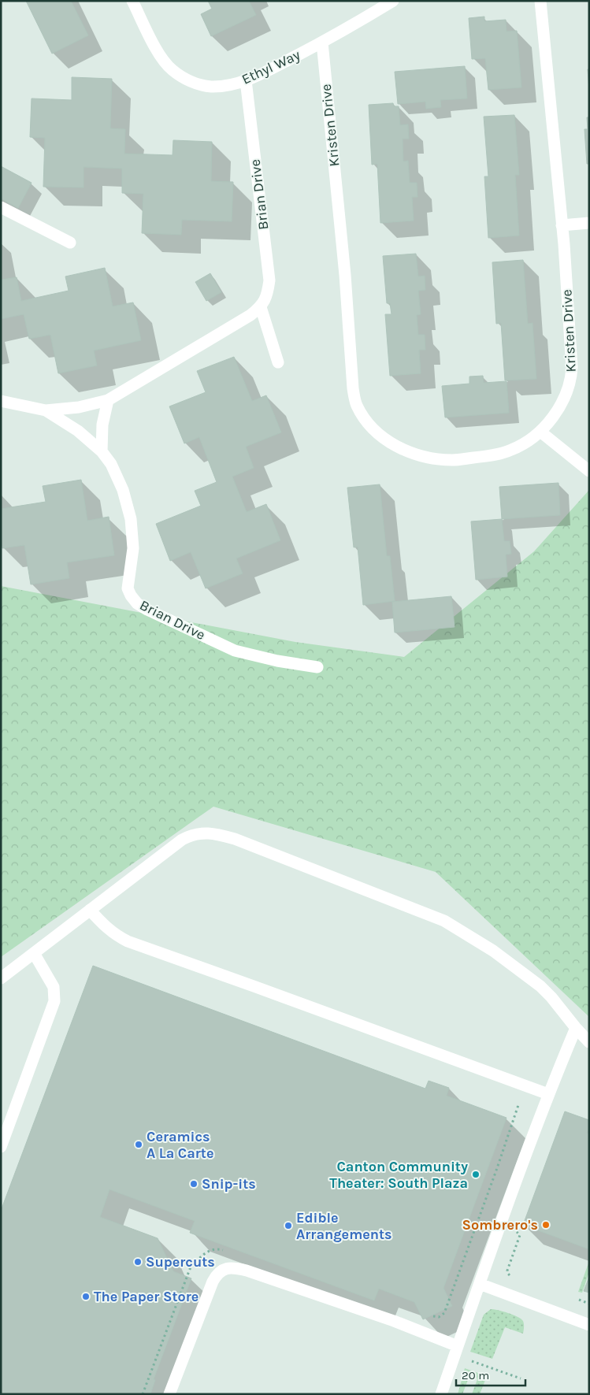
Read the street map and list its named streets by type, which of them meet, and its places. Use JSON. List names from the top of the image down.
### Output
{
  "streets": {
    "street": ["Ethyl Way", "Kristen Drive", "Brian Drive"]
  },
  "crossings": [
    ["Ethyl Way", "Kristen Drive"],
    ["Ethyl Way", "Brian Drive"]
  ],
  "places": [
    "Ceramics A La Carte",
    "Canton Community Theater: South Plaza",
    "Snip-its",
    "Sombrero's",
    "Edible Arrangements",
    "Supercuts",
    "The Paper Store"
  ],
  "scale_bar": "20 m"
}
